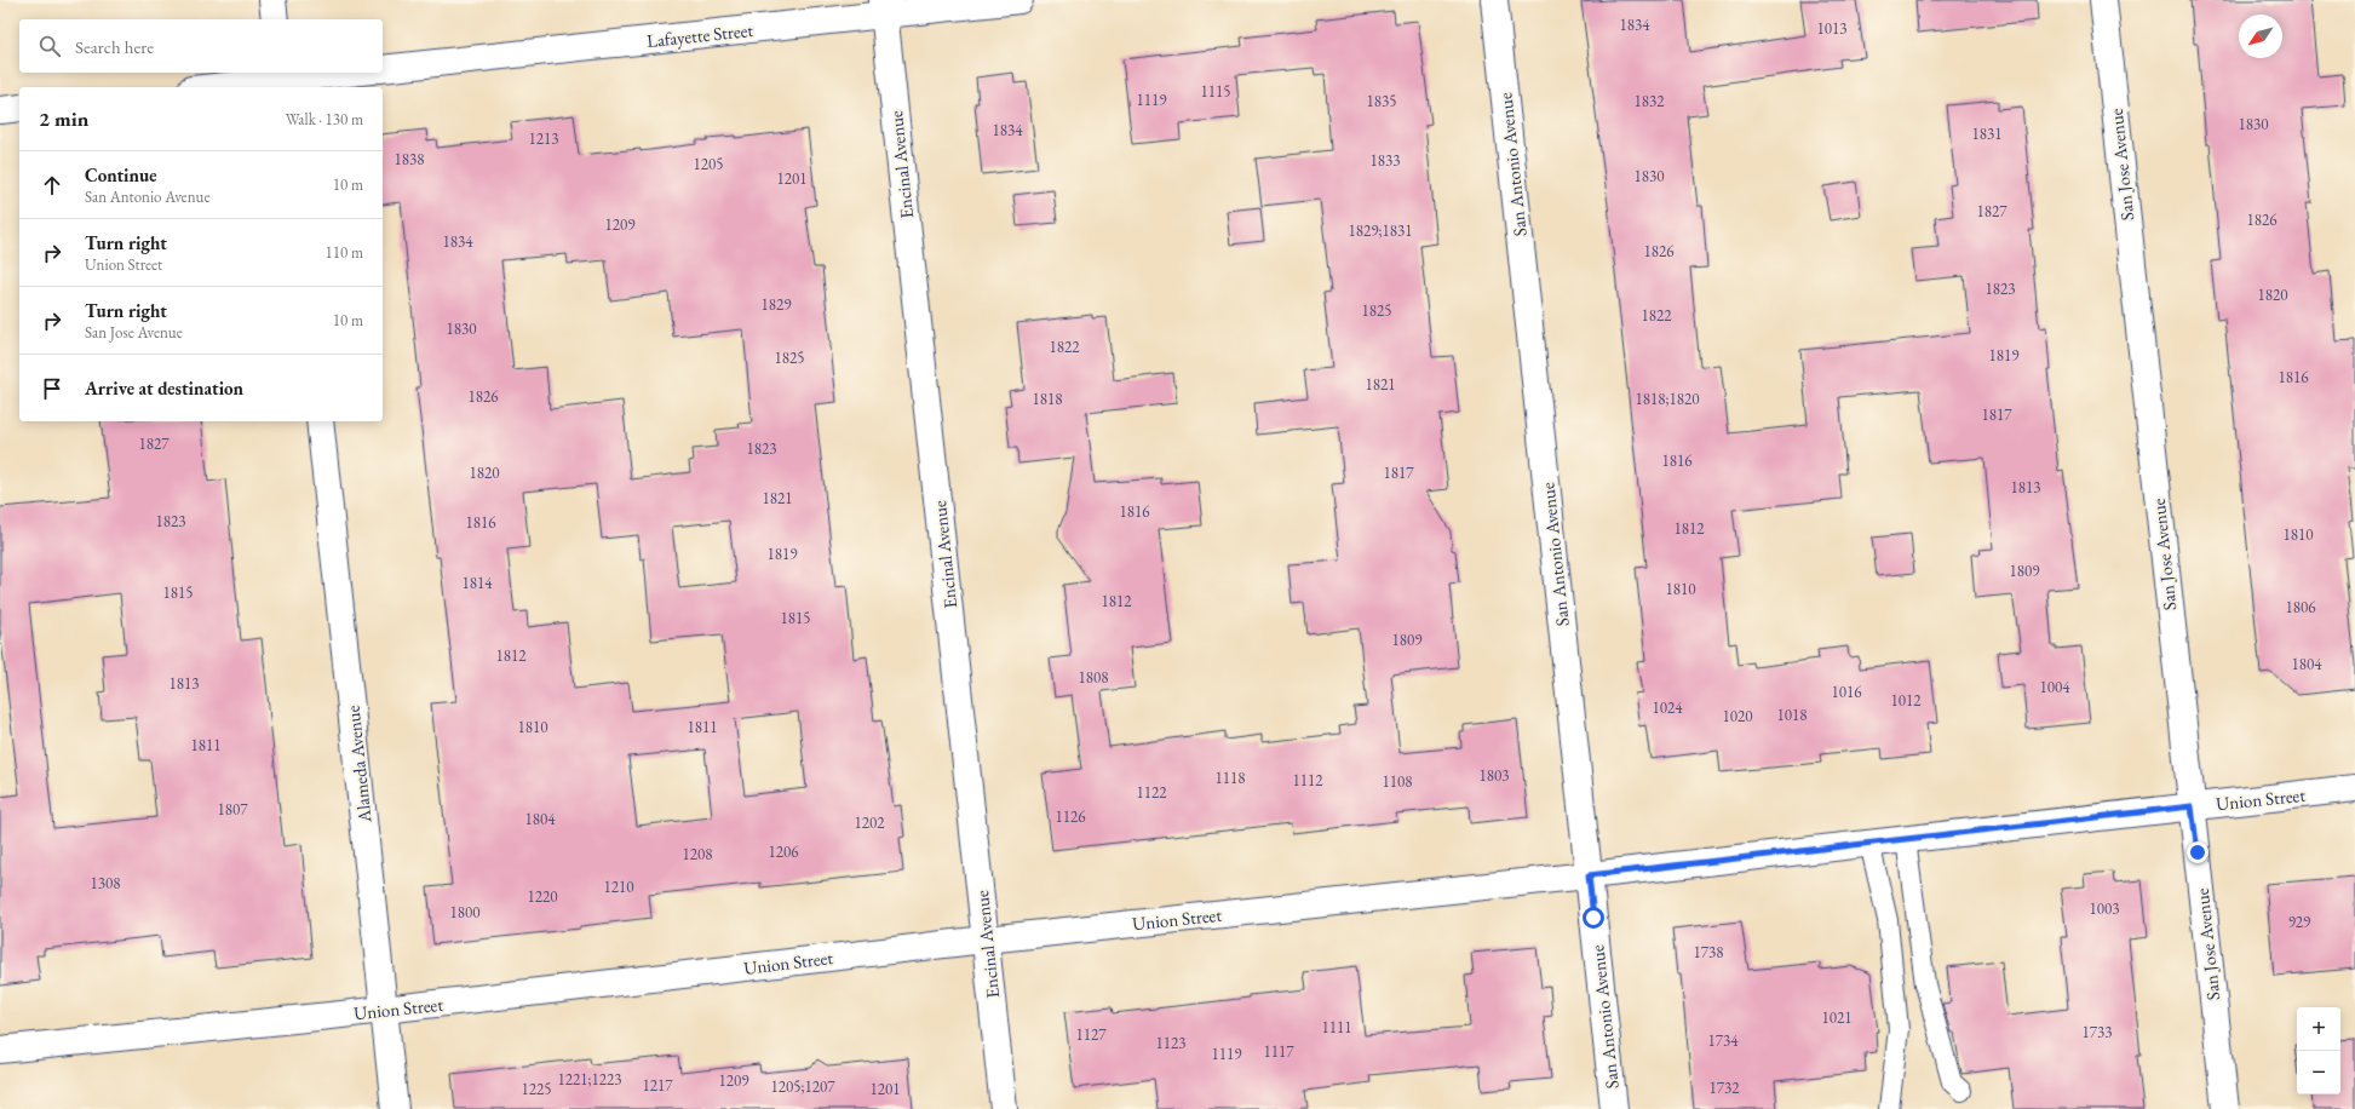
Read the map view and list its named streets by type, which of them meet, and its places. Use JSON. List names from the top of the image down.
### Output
{
  "streets": {
    "street": [
      "Lafayette Street",
      "Encinal Avenue",
      "San Antonio Avenue",
      "San Jose Avenue",
      "Alameda Avenue",
      "Union Street"
    ]
  },
  "crossings": [
    ["Lafayette Street", "Encinal Avenue"],
    ["Encinal Avenue", "Union Street"],
    ["San Antonio Avenue", "Union Street"],
    ["San Jose Avenue", "Union Street"],
    ["Alameda Avenue", "Union Street"]
  ],
  "house_numbers": [
    "1834",
    "1013",
    "1115",
    "1119",
    "1835",
    "1832",
    "1830",
    "1834",
    "1831",
    "1213",
    "1838",
    "1833",
    "1205",
    "1830",
    "1201",
    "1827",
    "1826",
    "1209",
    "1829;1831",
    "1834",
    "1826",
    "1823",
    "1820",
    "1829",
    "1825",
    "1822",
    "1830",
    "1822",
    "1819",
    "1825",
    "1816",
    "1821",
    "1826",
    "1818",
    "1818;1820",
    "1817",
    "1827",
    "1823",
    "1816",
    "1820",
    "1817",
    "1813",
    "1821",
    "1816",
    "1823",
    "1816",
    "1812",
    "1810",
    "1819",
    "1809",
    "1814",
    "1810",
    "1815",
    "1812",
    "1806",
    "1815",
    "1809",
    "1812",
    "1804",
    "1808",
    "1813",
    "1004",
    "1016",
    "1012",
    "1024",
    "1018",
    "1020",
    "1810",
    "1811",
    "1811",
    "1803",
    "1118",
    "1112",
    "1108",
    "1122",
    "1807",
    "1126",
    "1804",
    "1202",
    "1206",
    "1208",
    "1308",
    "1210",
    "1220",
    "1003",
    "1800",
    "929",
    "1738",
    "1021",
    "1111",
    "1733",
    "1127",
    "1734",
    "1123",
    "1117",
    "1119",
    "1221;1223",
    "1209",
    "1217",
    "1205;1207",
    "1732",
    "1225",
    "1201"
  ],
  "north": "bottom left",
  "page": {
    "search": "Search here",
    "heading": ["2 min", "Walk · 130 m"],
    "list": [
      ["Continue", "San Antonio Avenue", "10 m"],
      ["Turn right", "Union Street", "110 m"],
      ["Turn right", "San Jose Avenue", "10 m"],
      "Arrive at destination"
    ],
    "map_buttons": ["+", "−"]
  }
}
